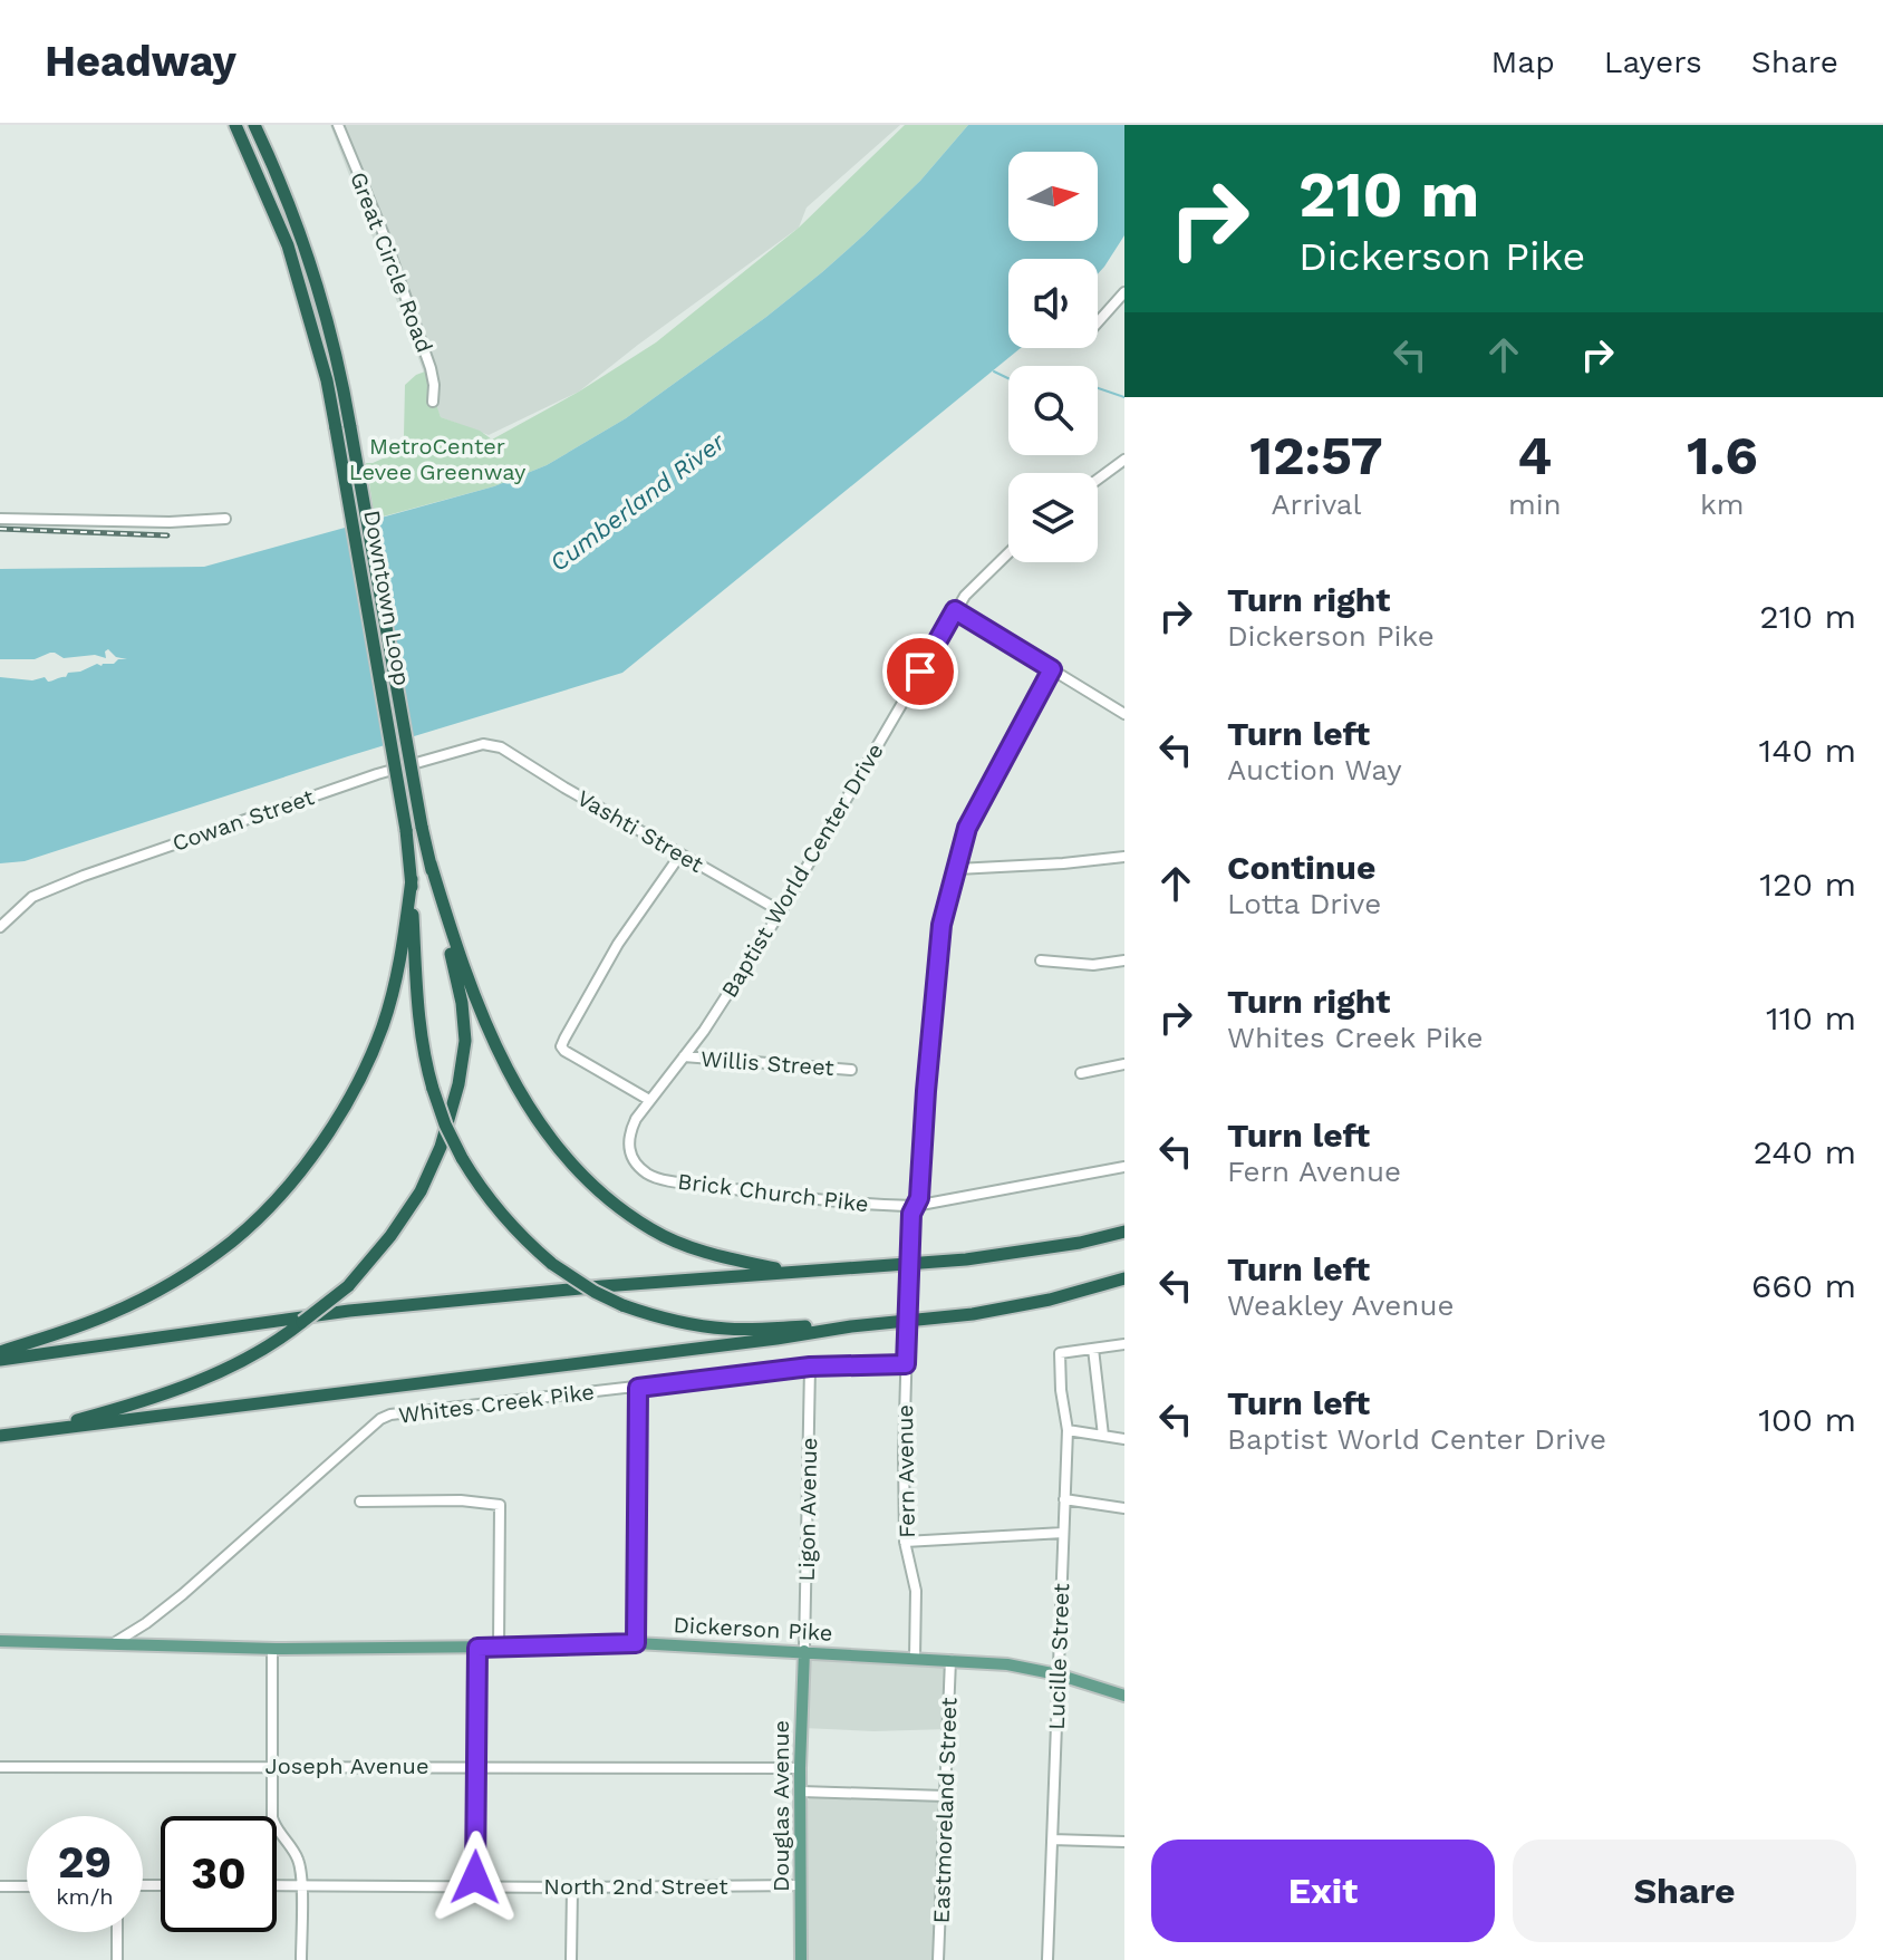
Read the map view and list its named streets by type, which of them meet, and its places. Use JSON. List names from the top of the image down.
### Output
{
  "streets": {
    "highway": ["Downtown Loop"],
    "main road": ["Dickerson Pike", "Douglas Avenue"],
    "street": [
      "Great Circle Road",
      "Cowan Street",
      "Vashti Street",
      "Baptist World Center Drive",
      "Willis Street",
      "Brick Church Pike",
      "Whites Creek Pike",
      "Fern Avenue",
      "Ligon Avenue",
      "Lucille Street",
      "Joseph Avenue",
      "Eastmoreland Street",
      "North 2nd Street"
    ]
  },
  "crossings": [
    ["Cowan Street", "Vashti Street"],
    ["Vashti Street", "Baptist World Center Drive"],
    ["Baptist World Center Drive", "Willis Street"],
    ["Baptist World Center Drive", "Brick Church Pike"],
    ["Brick Church Pike", "Fern Avenue"],
    ["Whites Creek Pike", "Fern Avenue"],
    ["Whites Creek Pike", "Ligon Avenue"],
    ["Whites Creek Pike", "Dickerson Pike"],
    ["Fern Avenue", "Dickerson Pike"],
    ["Ligon Avenue", "Dickerson Pike"],
    ["Ligon Avenue", "Douglas Avenue"],
    ["Dickerson Pike", "Lucille Street"],
    ["Dickerson Pike", "Douglas Avenue"],
    ["Dickerson Pike", "Eastmoreland Street"],
    ["Joseph Avenue", "Douglas Avenue"],
    ["Douglas Avenue", "North 2nd Street"]
  ],
  "water": ["Cumberland River"],
  "parks": ["MetroCenter Levee Greenway"],
  "north": "right",
  "page": {
    "header": "Headway",
    "nav": ["Map", "Layers", "Share"],
    "turn": ["210 m", "Dickerson Pike"],
    "eta": [
      "12:57",
      "Arrival",
      "4",
      "min",
      "1.6",
      "km"
    ],
    "list": [
      {
        "name": "Turn right",
        "note": "Dickerson Pike",
        "value": "210 m"
      },
      {
        "name": "Turn left",
        "note": "Auction Way",
        "value": "140 m"
      },
      {
        "name": "Continue",
        "note": "Lotta Drive",
        "value": "120 m"
      },
      {
        "name": "Turn right",
        "note": "Whites Creek Pike",
        "value": "110 m"
      },
      {
        "name": "Turn left",
        "note": "Fern Avenue",
        "value": "240 m"
      },
      {
        "name": "Turn left",
        "note": "Weakley Avenue",
        "value": "660 m"
      },
      {
        "name": "Turn left",
        "note": "Baptist World Center Drive",
        "value": "100 m"
      }
    ],
    "speed": "29 km/h",
    "limit": "30",
    "buttons": ["Exit", "Share"]
  }
}
